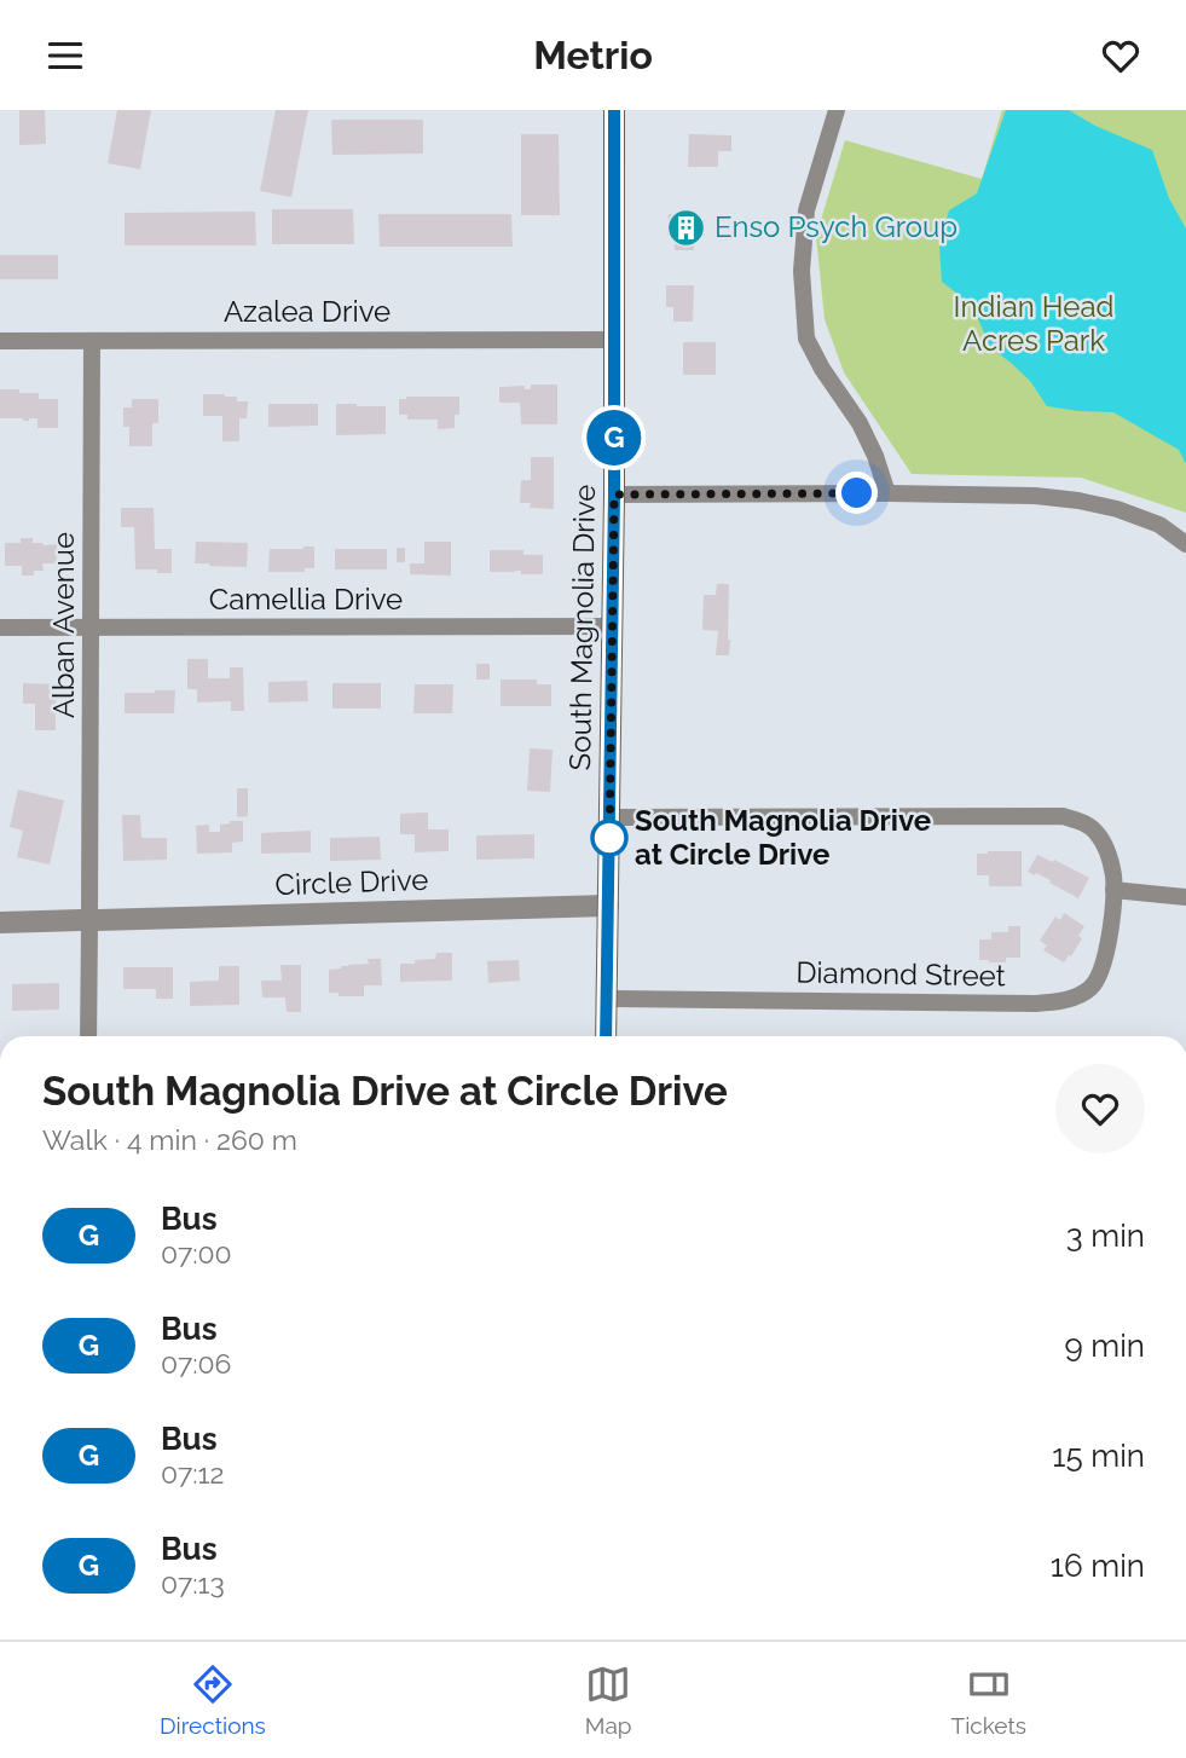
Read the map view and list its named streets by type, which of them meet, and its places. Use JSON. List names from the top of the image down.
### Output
{
  "streets": {
    "main road": ["South Magnolia Drive"],
    "street": [
      "Azalea Drive",
      "Camellia Drive",
      "Alban Avenue",
      "Circle Drive",
      "Diamond Street"
    ]
  },
  "crossings": [
    ["Azalea Drive", "Alban Avenue"],
    ["Azalea Drive", "South Magnolia Drive"],
    ["Camellia Drive", "Alban Avenue"],
    ["Camellia Drive", "South Magnolia Drive"],
    ["Alban Avenue", "Circle Drive"],
    ["South Magnolia Drive", "Circle Drive"],
    ["South Magnolia Drive", "Diamond Street"]
  ],
  "parks": ["Indian Head Acres Park"],
  "places": {
    "building": ["Enso Psych Group"],
    "other": ["South Magnolia Drive at Circle Drive"]
  },
  "lines": ["bus line G"],
  "page": {
    "header": "Metrio",
    "on_map": "G",
    "heading": ["South Magnolia Drive at Circle Drive", "Walk · 4 min · 260 m"],
    "list": [
      {
        "mark": "G",
        "name": "Bus",
        "note": "07:00",
        "value": "3 min"
      },
      {
        "mark": "G",
        "name": "Bus",
        "note": "07:06",
        "value": "9 min"
      },
      {
        "mark": "G",
        "name": "Bus",
        "note": "07:12",
        "value": "15 min"
      },
      {
        "mark": "G",
        "name": "Bus",
        "note": "07:13",
        "value": "16 min"
      }
    ],
    "tabs": ["Directions", "Map", "Tickets"]
  }
}
